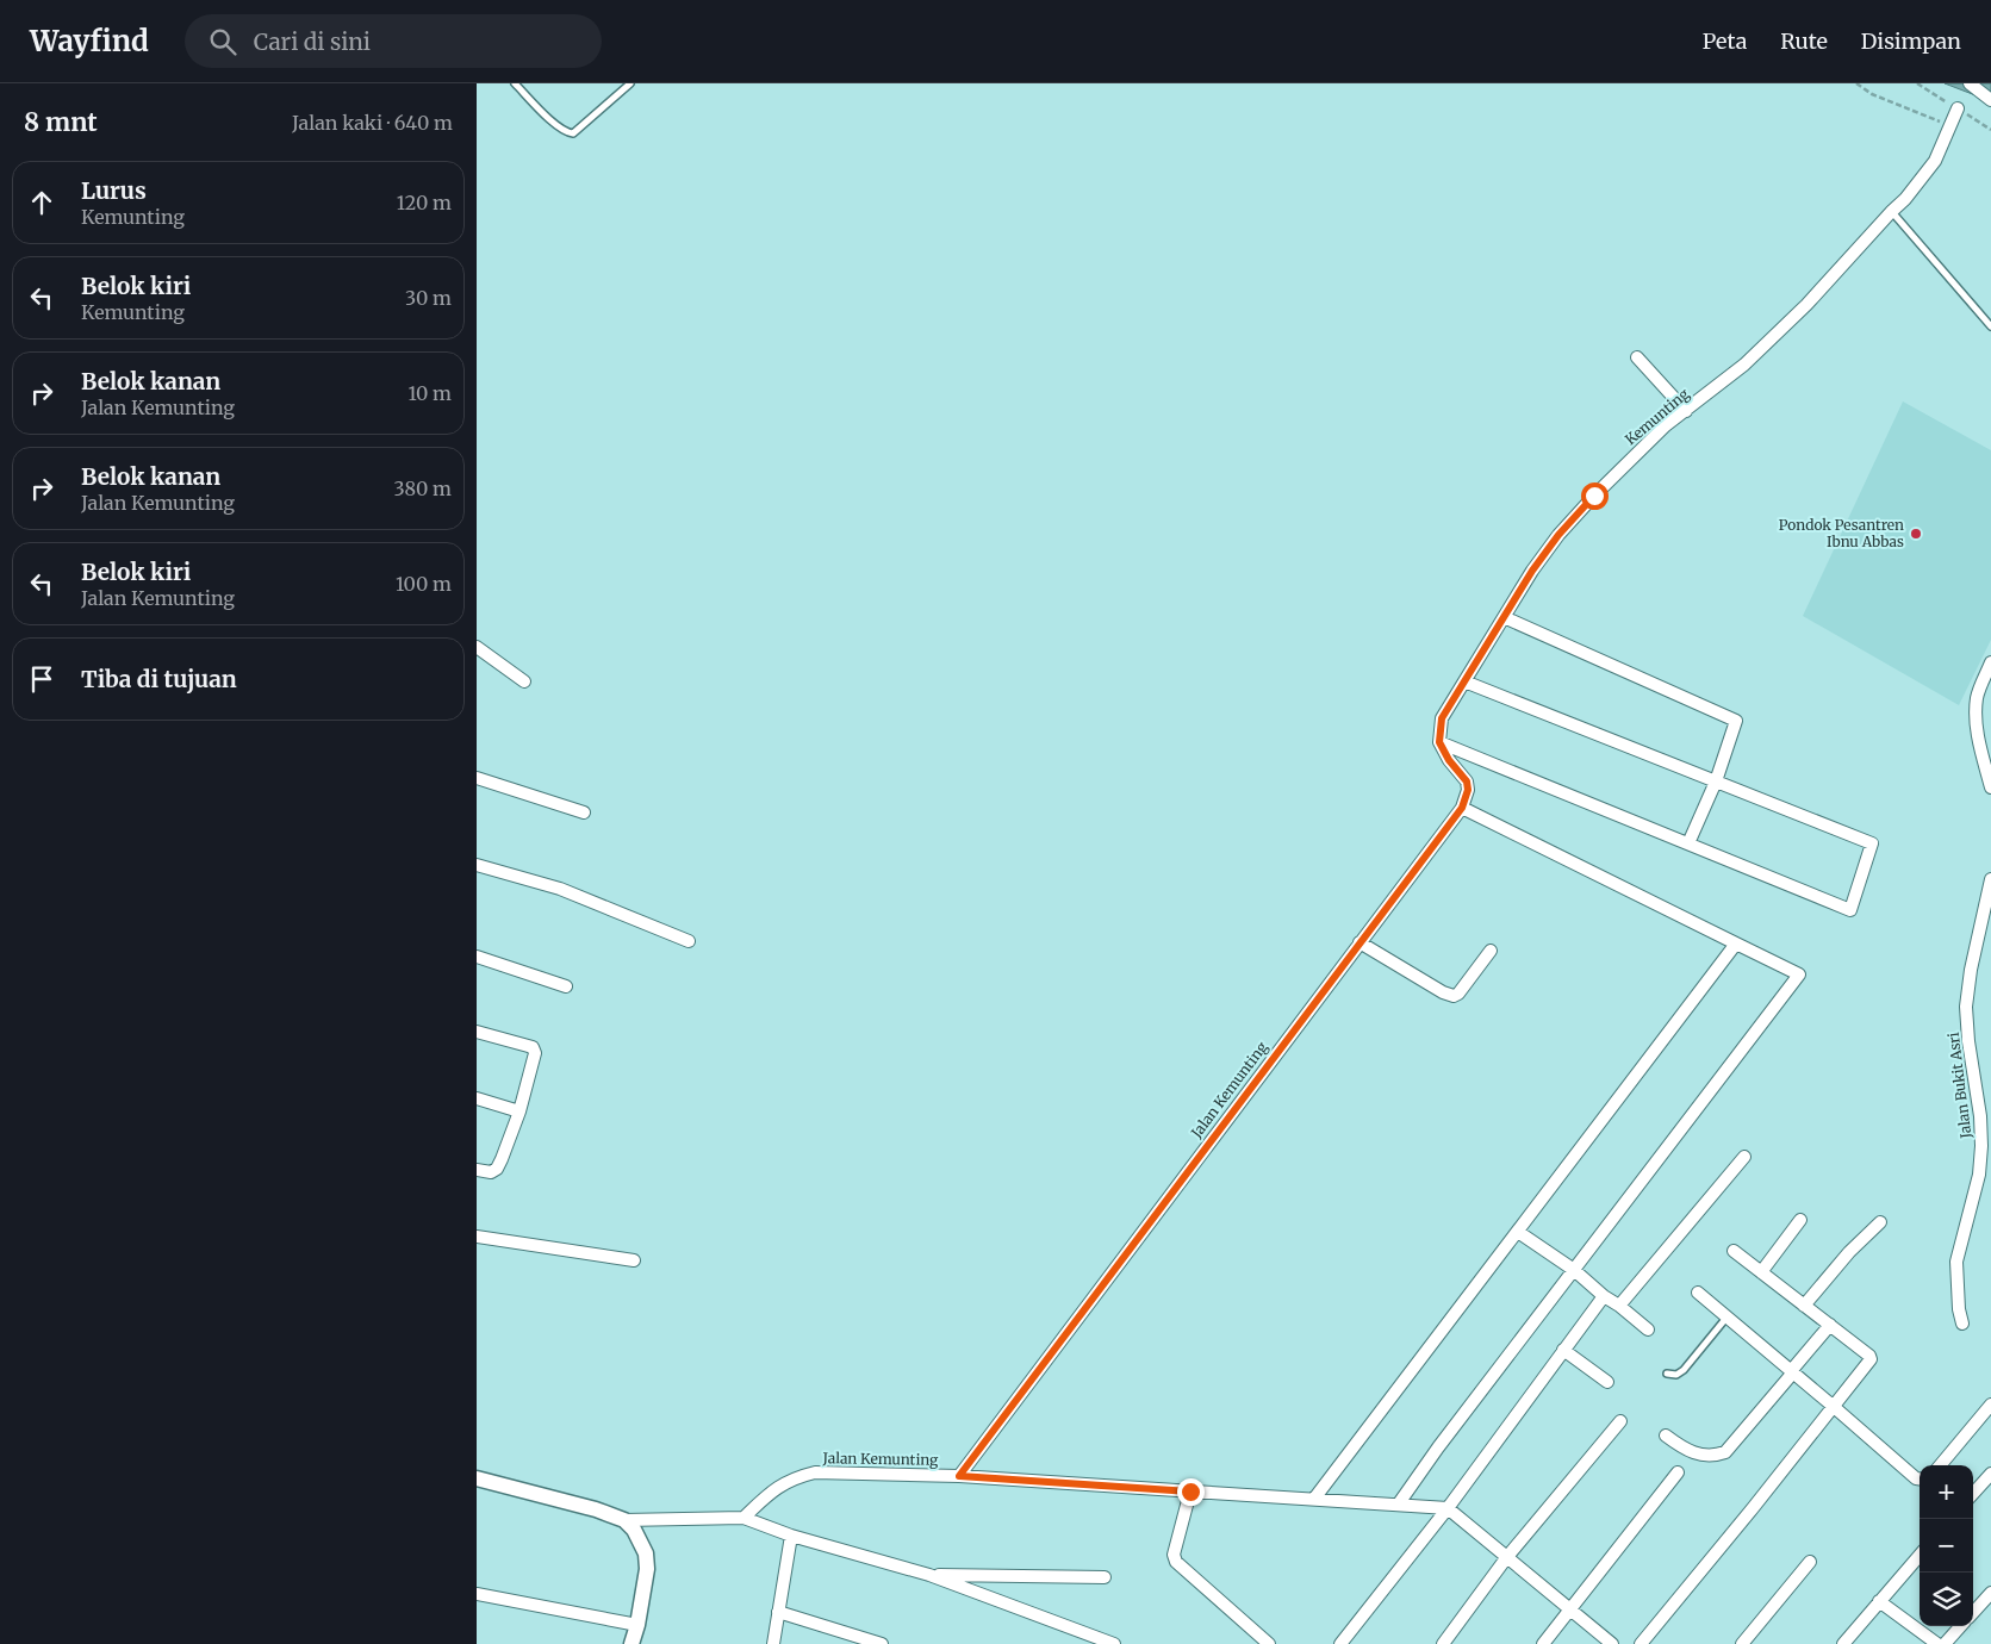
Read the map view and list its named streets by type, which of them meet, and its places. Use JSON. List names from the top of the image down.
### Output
{
  "streets": {
    "street": ["Kemunting", "Jalan Bukit Asri", "Jalan Kemunting"]
  },
  "places": ["Pondok Pesantren Ibnu Abbas"],
  "page": {
    "header": "Wayfind",
    "search": "Cari di sini",
    "nav": ["Peta", "Rute", "Disimpan"],
    "heading": ["8 mnt", "Jalan kaki · 640 m"],
    "list": [
      ["Lurus", "Kemunting", "120 m"],
      ["Belok kiri", "Kemunting", "30 m"],
      ["Belok kanan", "Jalan Kemunting", "10 m"],
      ["Belok kanan", "Jalan Kemunting", "380 m"],
      ["Belok kiri", "Jalan Kemunting", "100 m"],
      "Tiba di tujuan"
    ],
    "map_buttons": ["+", "−"]
  }
}
